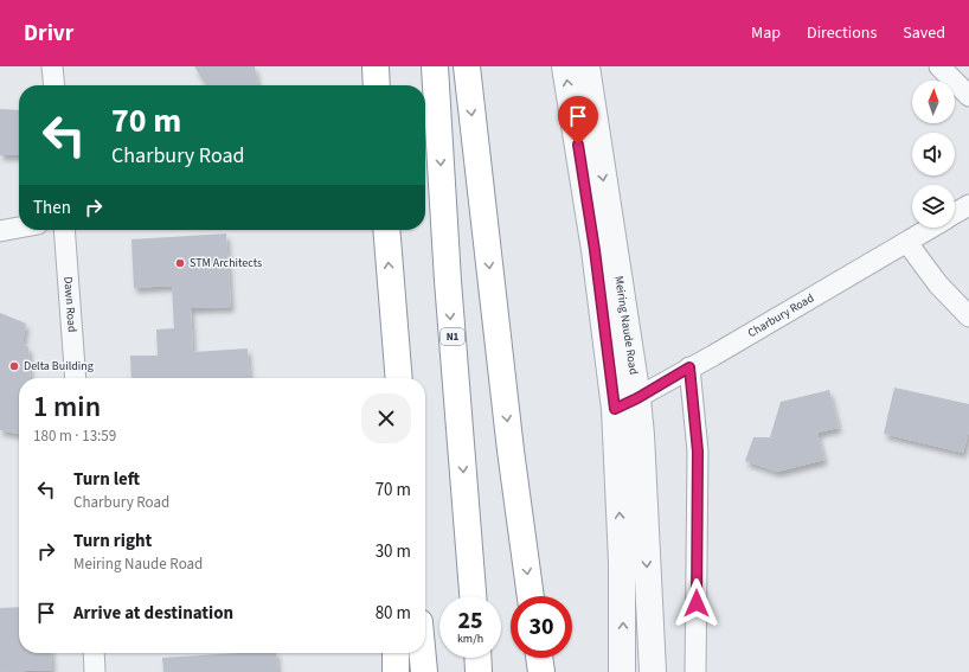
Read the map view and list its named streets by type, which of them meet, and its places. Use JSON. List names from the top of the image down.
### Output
{
  "streets": {
    "highway": ["N1"],
    "street": ["Dawn Road", "Charbury Road", "Meiring Naude Road"]
  },
  "crossings": [
    ["Charbury Road", "Meiring Naude Road"]
  ],
  "places": ["STM Architects", "Delta Building"],
  "north": "top",
  "page": {
    "header": "Drivr",
    "nav": ["Map", "Directions", "Saved"],
    "turn": ["70 m", "Charbury Road"],
    "then": "Then",
    "heading": ["1 min", "180 m · 13:59"],
    "list": [
      {
        "name": "Turn left",
        "note": "Charbury Road",
        "value": "70 m"
      },
      {
        "name": "Turn right",
        "note": "Meiring Naude Road",
        "value": "30 m"
      },
      {
        "name": "Arrive at destination",
        "value": "80 m"
      }
    ],
    "speed": "25 km/h",
    "limit": "30"
  }
}
